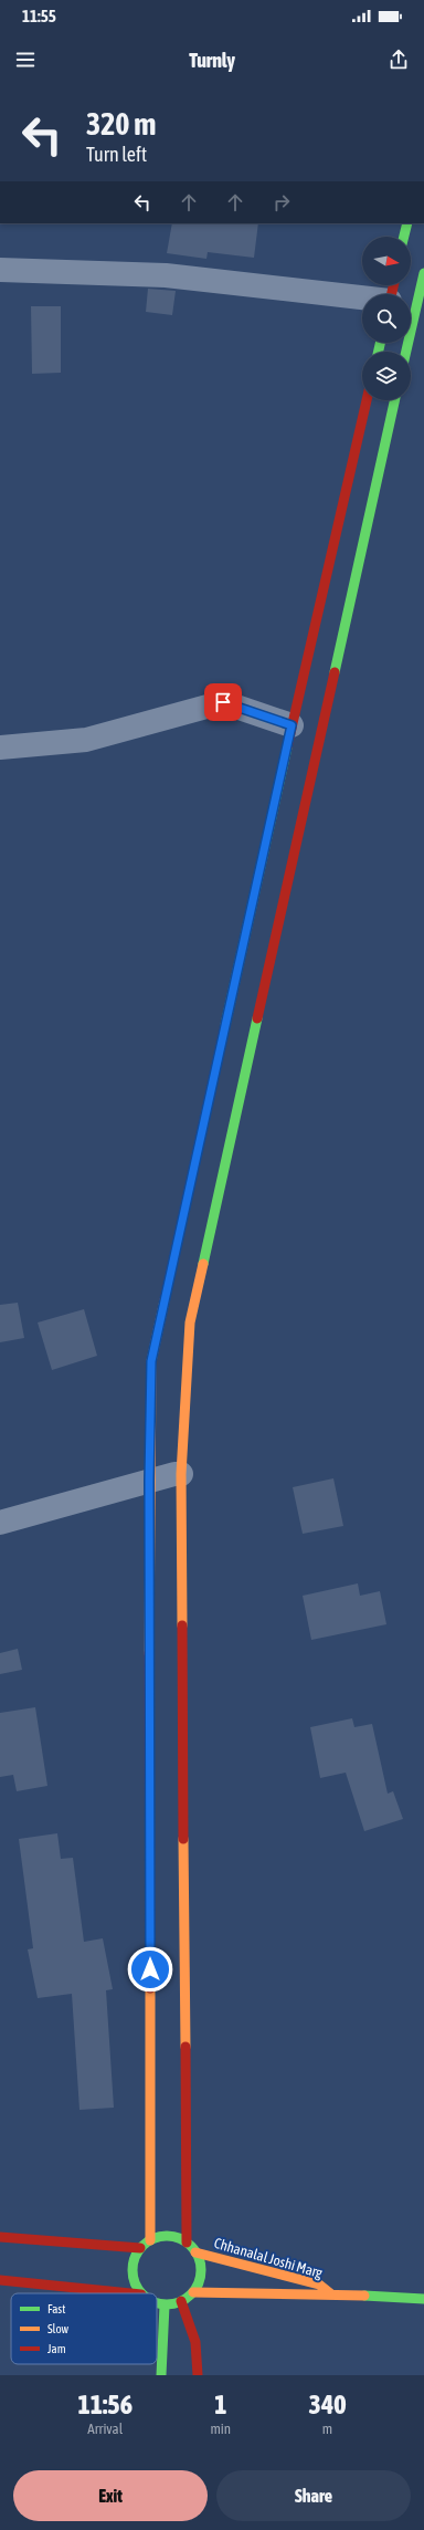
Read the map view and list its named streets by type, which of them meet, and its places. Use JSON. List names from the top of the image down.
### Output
{
  "streets": {
    "street": ["Chhanalal Joshi Marg"]
  },
  "legend": ["Fast", "Slow", "Jam"],
  "north": "right",
  "page": {
    "status": "11:55",
    "header": "Turnly",
    "turn": ["320 m", "Turn left"],
    "eta": [
      "11:56",
      "Arrival",
      "1",
      "min",
      "340",
      "m"
    ],
    "buttons": ["Exit", "Share"]
  }
}
